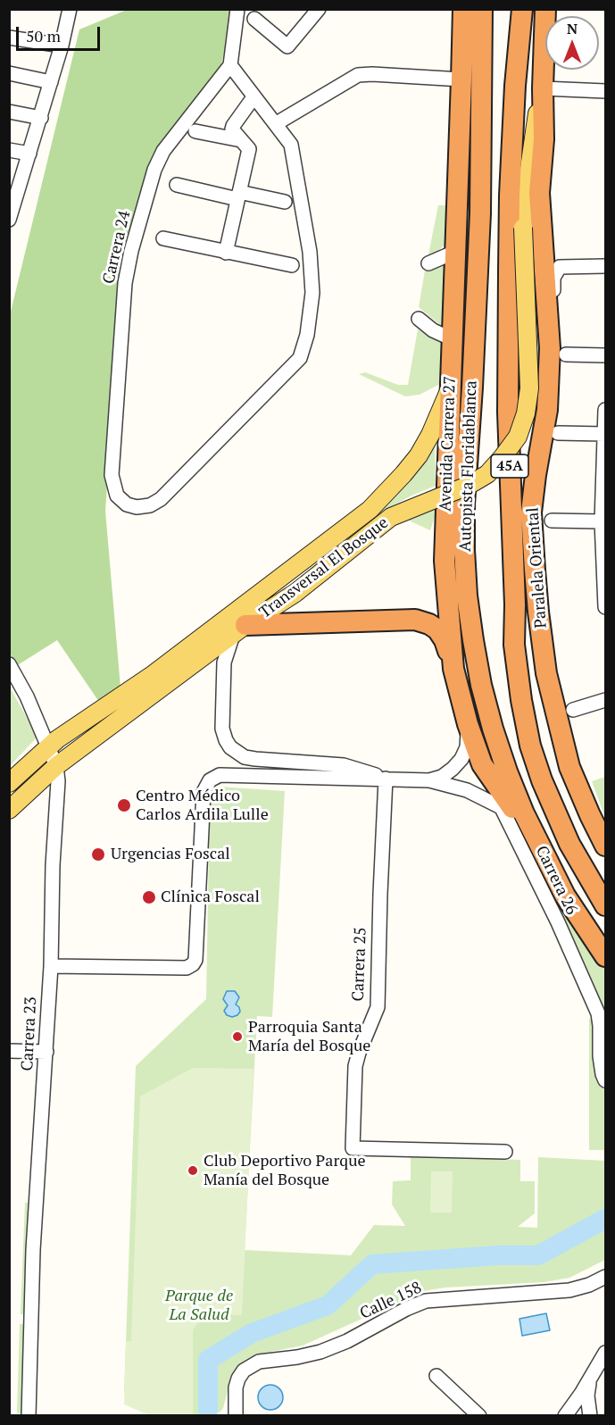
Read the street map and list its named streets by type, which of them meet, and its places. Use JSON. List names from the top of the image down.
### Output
{
  "streets": {
    "highway": [
      "Avenida Carrera 27",
      "Autopista Floridablanca",
      "45A",
      "Paralela Oriental"
    ],
    "main road": ["Transversal El Bosque"],
    "street": [
      "Carrera 24",
      "Carrera 26",
      "Carrera 25",
      "Carrera 23",
      "Calle 158"
    ]
  },
  "crossings": [
    ["Avenida Carrera 27", "Autopista Floridablanca"],
    ["Avenida Carrera 27", "Transversal El Bosque"],
    ["Avenida Carrera 27", "Carrera 26"],
    ["Transversal El Bosque", "Paralela Oriental"],
    ["Transversal El Bosque", "Carrera 23"]
  ],
  "parks": ["Parque de La Salud"],
  "places": [
    "Centro Médico Carlos Ardila Lulle",
    "Urgencias Foscal",
    "Clínica Foscal",
    "Parroquia Santa María del Bosque",
    "Club Deportivo Parque Manía del Bosque"
  ],
  "scale_bar": "50 m",
  "north": "top"
}
